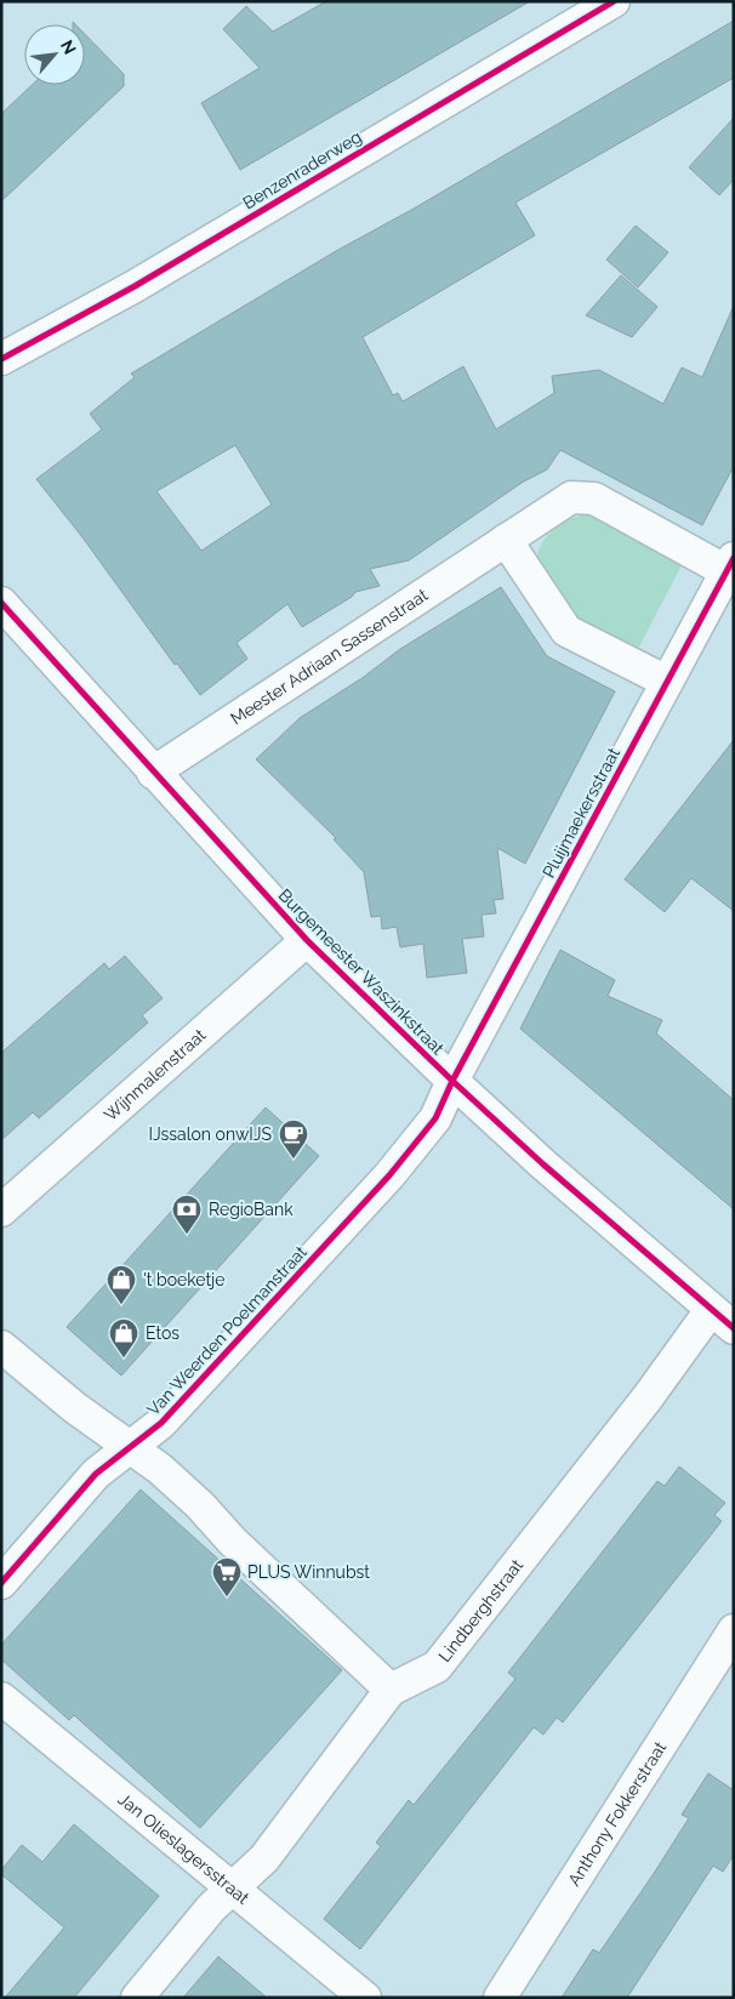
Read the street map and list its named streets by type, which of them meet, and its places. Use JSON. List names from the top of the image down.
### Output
{
  "streets": {
    "street": [
      "Benzenraderweg",
      "Meester Adriaan Sassenstraat",
      "Pluijmaekersstraat",
      "Burgemeester Waszinkstraat",
      "Wijnmalenstraat",
      "Van Weerden Poelmanstraat",
      "Lindberghstraat",
      "Anthony Fokkerstraat",
      "Jan Olieslagersstraat"
    ]
  },
  "crossings": [
    ["Meester Adriaan Sassenstraat", "Pluijmaekersstraat"],
    ["Meester Adriaan Sassenstraat", "Burgemeester Waszinkstraat"],
    ["Pluijmaekersstraat", "Burgemeester Waszinkstraat"],
    ["Pluijmaekersstraat", "Van Weerden Poelmanstraat"],
    ["Burgemeester Waszinkstraat", "Wijnmalenstraat"],
    ["Burgemeester Waszinkstraat", "Van Weerden Poelmanstraat"],
    ["Burgemeester Waszinkstraat", "Lindberghstraat"],
    ["Lindberghstraat", "Jan Olieslagersstraat"]
  ],
  "places": {
    "cafe": ["IJssalon onwIJS"],
    "bank": ["RegioBank"],
    "shop": ["'t boeketje", "Etos"],
    "supermarket": ["PLUS Winnubst"]
  },
  "north": "top right"
}
